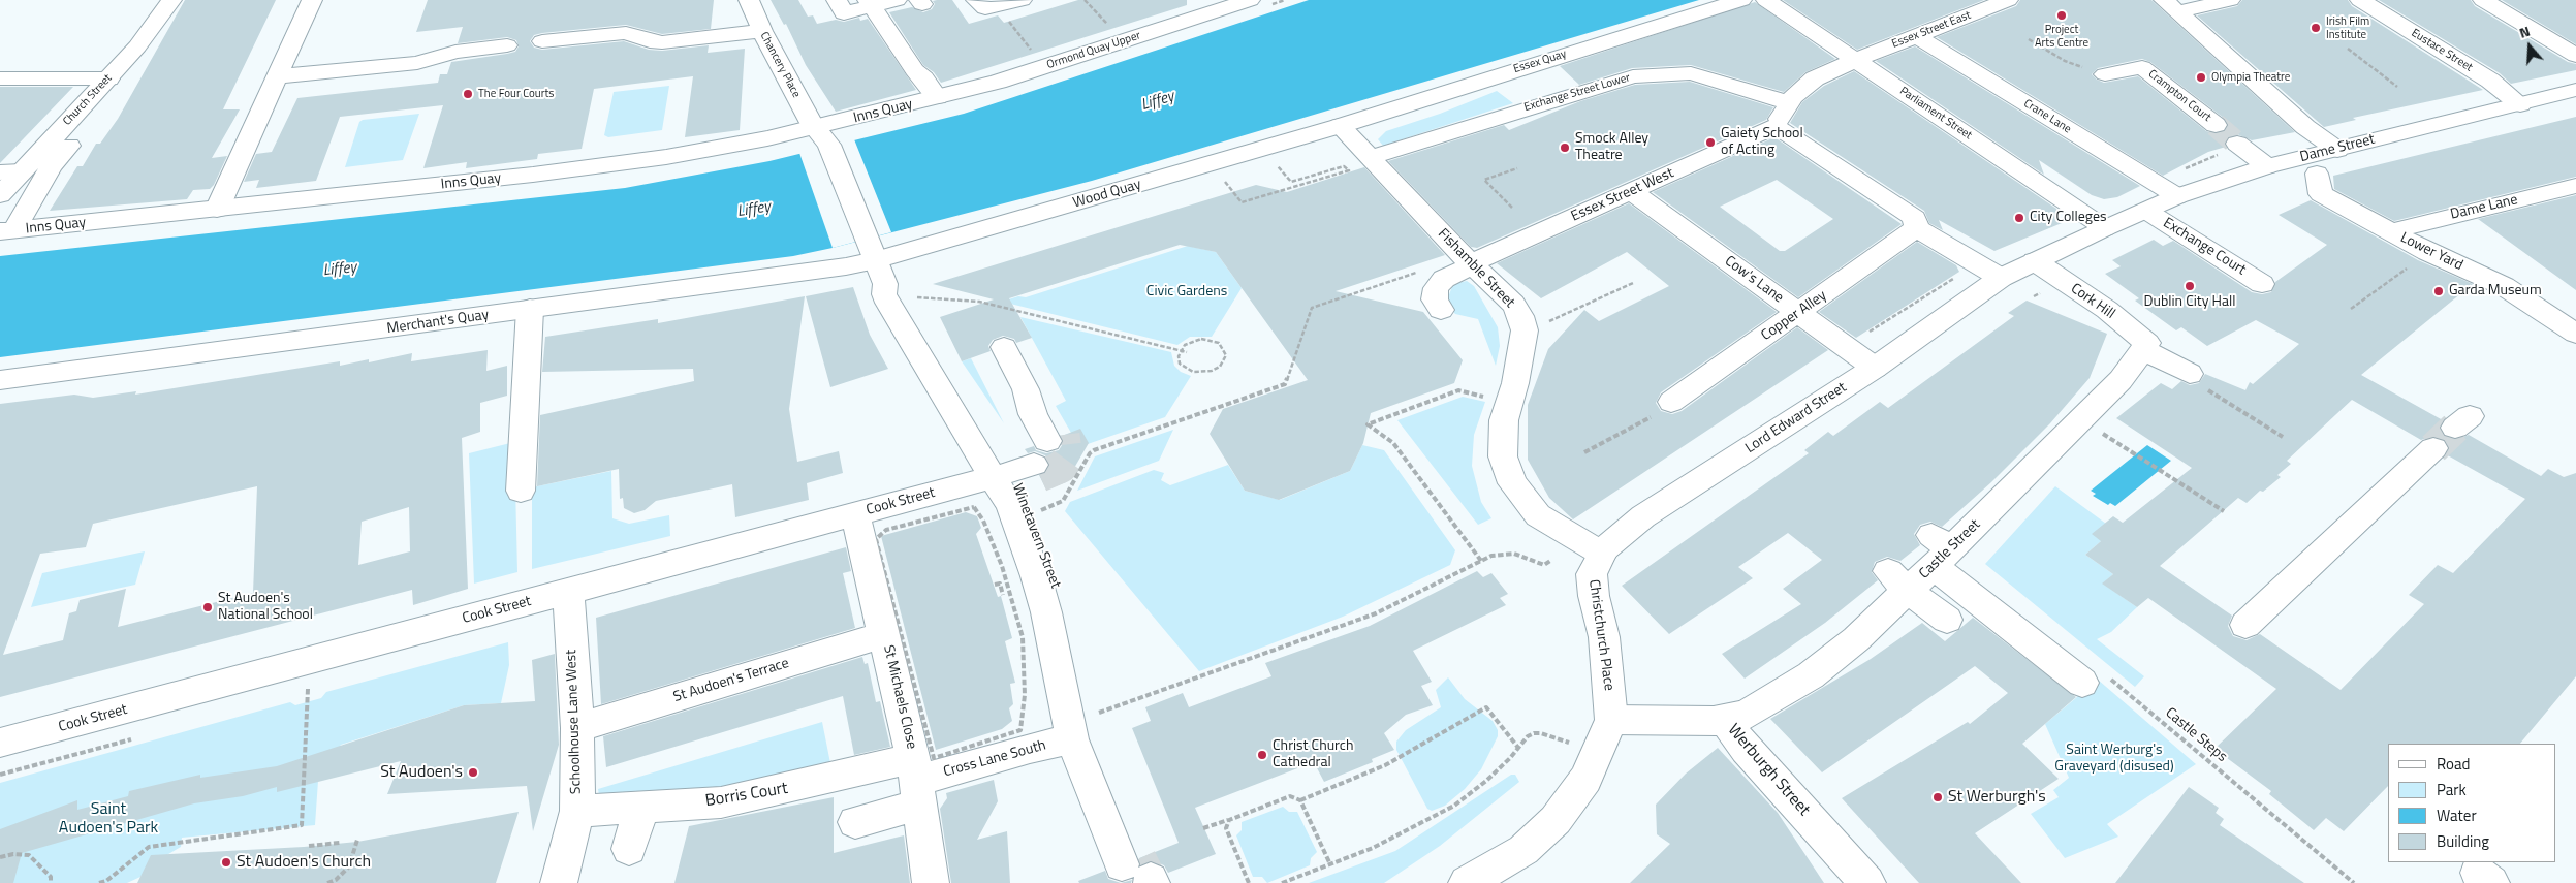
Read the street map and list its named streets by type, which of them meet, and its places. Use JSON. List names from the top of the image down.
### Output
{
  "streets": {
    "street": [
      "Essex Street East",
      "Ormond Quay Upper",
      "Eustace Street",
      "Essex Quay",
      "Chancery Place",
      "Exchange Street Lower",
      "Crampton Court",
      "Church Street",
      "Inns Quay",
      "Parliament Street",
      "Crane Lane",
      "Dame Street",
      "Wood Quay",
      "Essex Street West",
      "Dame Lane",
      "Exchange Court",
      "Lower Yard",
      "Fishamble Street",
      "Cow's Lane",
      "Cork Hill",
      "Copper Alley",
      "Merchant's Quay",
      "Lord Edward Street",
      "Cook Street",
      "Winetavern Street",
      "Castle Street",
      "Christchurch Place",
      "St Audoen's Terrace",
      "St Michaels Close",
      "Schoolhouse Lane West",
      "Cross Lane South",
      "Werburgh Street",
      "Borris Court"
    ],
    "path": ["Castle Steps"]
  },
  "crossings": [
    ["Essex Street East", "Exchange Street Lower"],
    ["Essex Street East", "Parliament Street"],
    ["Essex Street East", "Crane Lane"],
    ["Essex Street East", "Essex Street West"],
    ["Ormond Quay Upper", "Inns Quay"],
    ["Eustace Street", "Dame Street"],
    ["Essex Quay", "Wood Quay"],
    ["Essex Quay", "Fishamble Street"],
    ["Chancery Place", "Inns Quay"],
    ["Chancery Place", "Winetavern Street"],
    ["Exchange Street Lower", "Fishamble Street"],
    ["Parliament Street", "Dame Street"],
    ["Crane Lane", "Dame Street"],
    ["Dame Street", "Exchange Court"],
    ["Wood Quay", "Fishamble Street"],
    ["Wood Quay", "Merchant's Quay"],
    ["Wood Quay", "Winetavern Street"],
    ["Essex Street West", "Fishamble Street"],
    ["Essex Street West", "Cow's Lane"],
    ["Dame Lane", "Lower Yard"],
    ["Fishamble Street", "Lord Edward Street"],
    ["Fishamble Street", "Christchurch Place"],
    ["Cow's Lane", "Copper Alley"],
    ["Cow's Lane", "Lord Edward Street"],
    ["Cork Hill", "Castle Street"],
    ["Merchant's Quay", "Winetavern Street"],
    ["Lord Edward Street", "Christchurch Place"],
    ["Cook Street", "Winetavern Street"],
    ["Cook Street", "St Michaels Close"],
    ["Cook Street", "Schoolhouse Lane West"],
    ["Winetavern Street", "Cross Lane South"],
    ["Castle Street", "Werburgh Street"],
    ["Christchurch Place", "Werburgh Street"],
    ["St Audoen's Terrace", "St Michaels Close"],
    ["St Audoen's Terrace", "Schoolhouse Lane West"],
    ["St Michaels Close", "Cross Lane South"],
    ["St Michaels Close", "Borris Court"],
    ["Schoolhouse Lane West", "Borris Court"],
    ["Cross Lane South", "Borris Court"]
  ],
  "water": ["Liffey"],
  "parks": ["Civic Gardens", "Saint Werburg's Graveyard (disused)", "Saint Audoen's Park"],
  "places": [
    "Project Arts Centre",
    "Irish Film Institute",
    "Olympia Theatre",
    "The Four Courts",
    "Gaiety School of Acting",
    "Smock Alley Theatre",
    "City Colleges",
    "Dublin City Hall",
    "Garda Museum",
    "St Audoen's National School",
    "Christ Church Cathedral",
    "St Audoen's",
    "St Werburgh's",
    "St Audoen's Church"
  ],
  "legend": [
    "Road",
    "Park",
    "Water",
    "Building"
  ],
  "north": "top"
}
